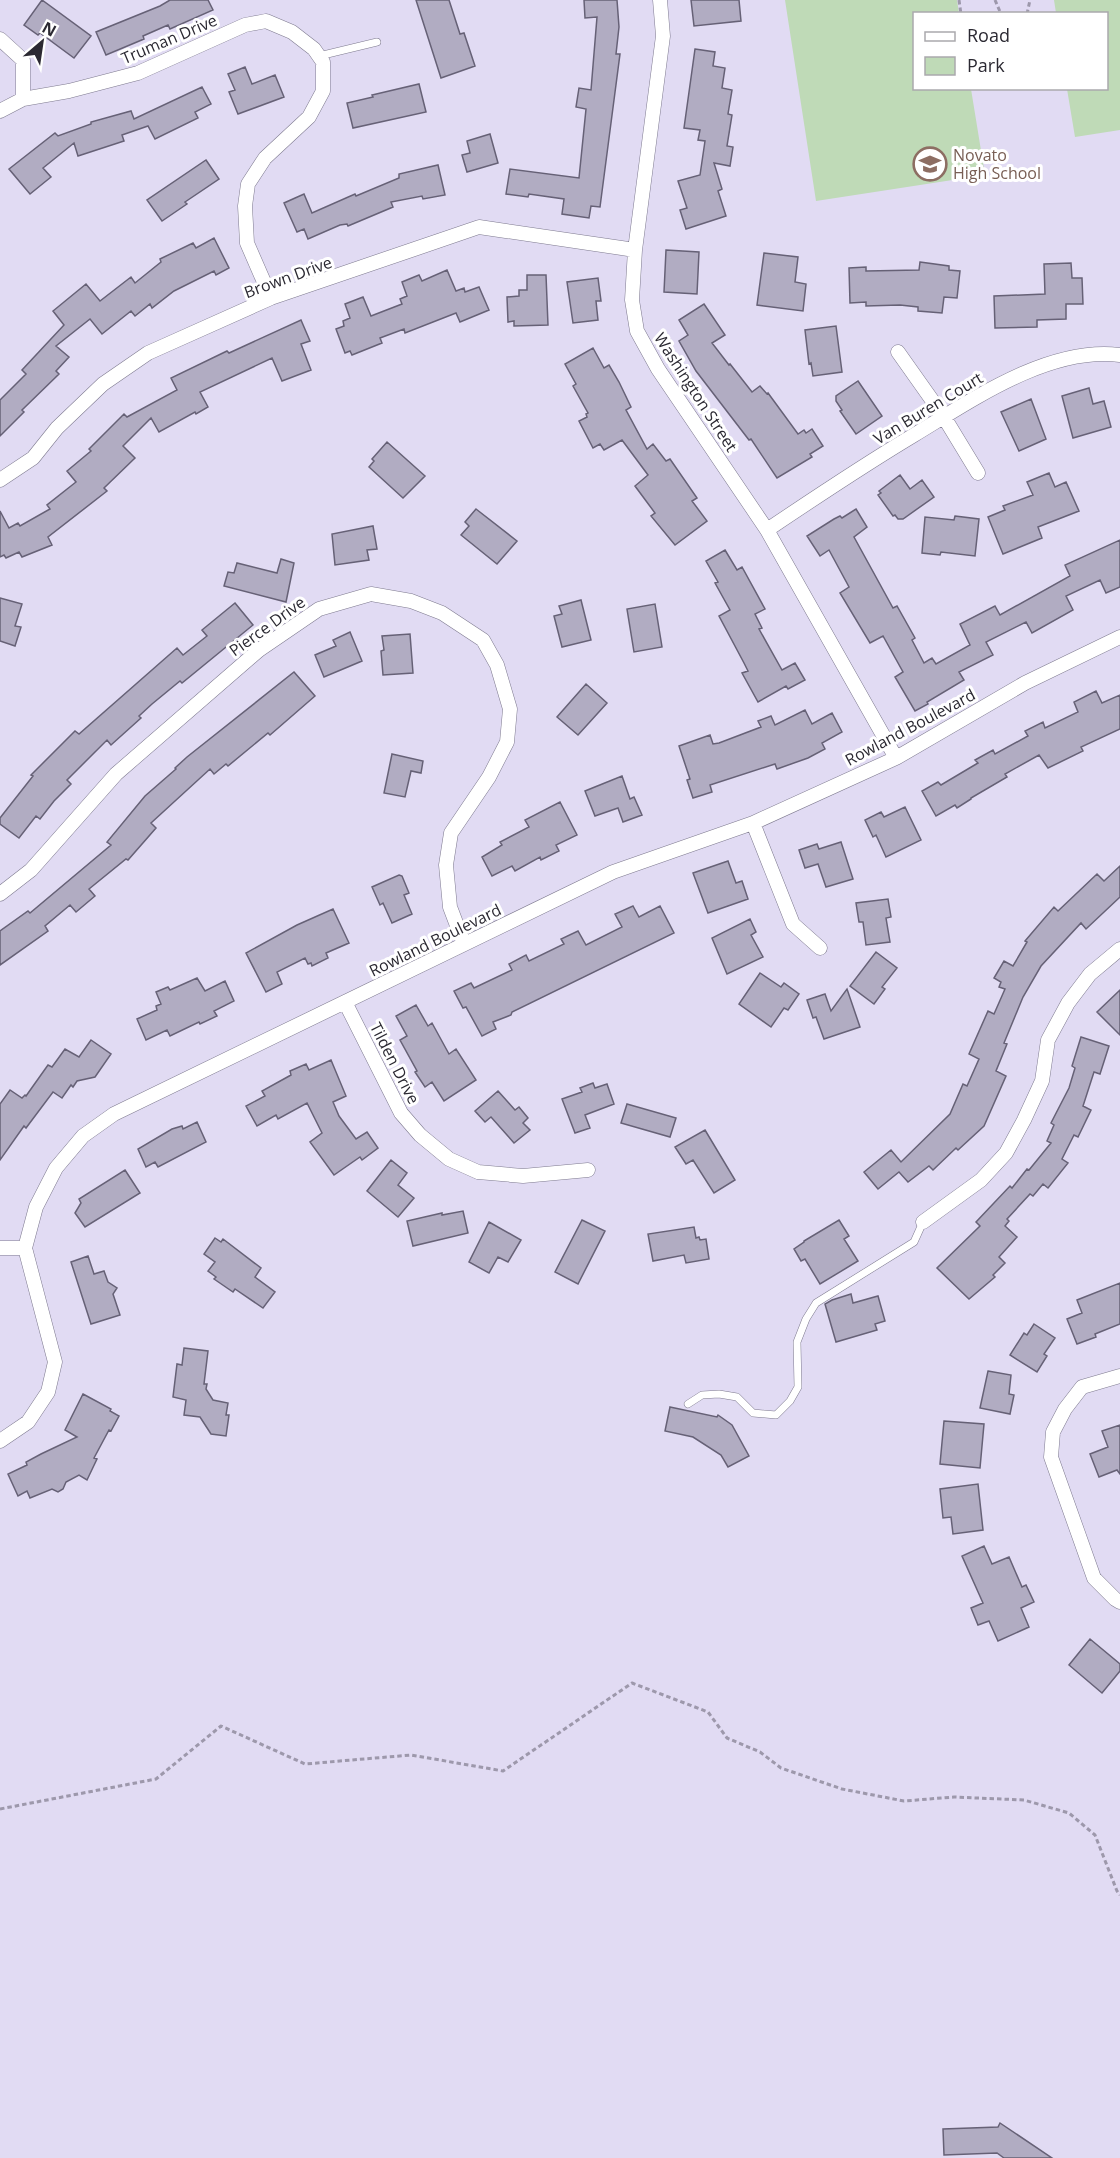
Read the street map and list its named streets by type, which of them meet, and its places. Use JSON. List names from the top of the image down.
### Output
{
  "streets": {
    "street": [
      "Truman Drive",
      "Brown Drive",
      "Washington Street",
      "Van Buren Court",
      "Pierce Drive",
      "Rowland Boulevard",
      "Tilden Drive"
    ]
  },
  "crossings": [
    ["Brown Drive", "Washington Street"],
    ["Washington Street", "Van Buren Court"],
    ["Washington Street", "Rowland Boulevard"],
    ["Pierce Drive", "Rowland Boulevard"],
    ["Rowland Boulevard", "Tilden Drive"]
  ],
  "places": {
    "school or university": ["Novato High School"]
  },
  "legend": ["Road", "Park"],
  "north": "top right"
}
